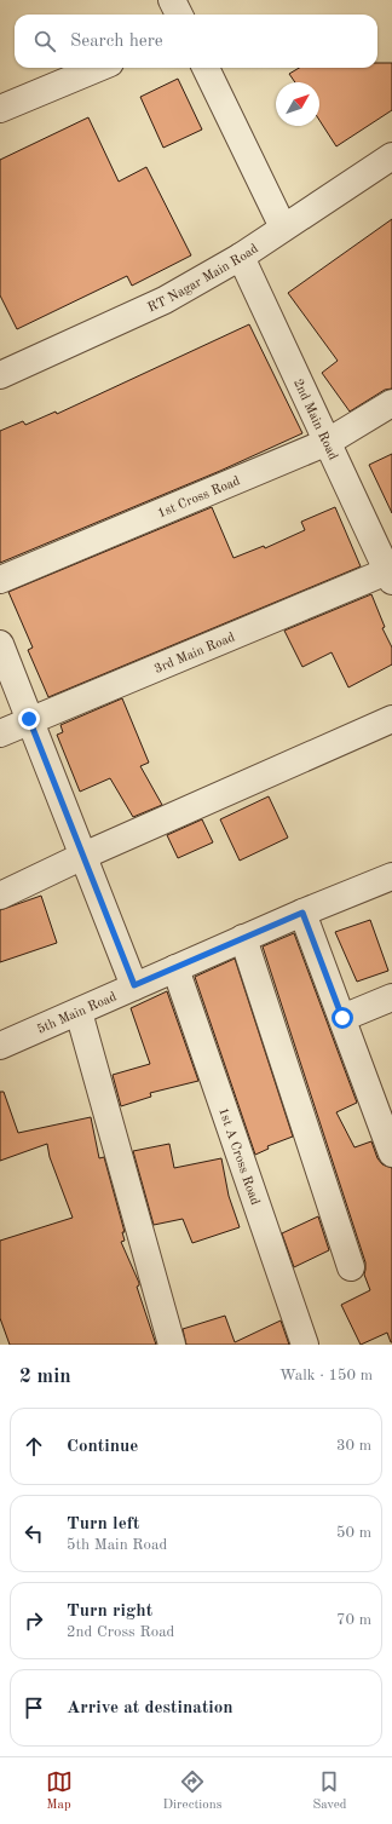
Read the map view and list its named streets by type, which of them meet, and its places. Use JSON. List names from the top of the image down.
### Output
{
  "streets": {
    "street": [
      "RT Nagar Main Road",
      "2nd Main Road",
      "1st Cross Road",
      "3rd Main Road",
      "5th Main Road",
      "1st A Cross Road"
    ]
  },
  "crossings": [
    ["RT Nagar Main Road", "2nd Main Road"],
    ["2nd Main Road", "1st Cross Road"],
    ["2nd Main Road", "3rd Main Road"],
    ["5th Main Road", "1st A Cross Road"]
  ],
  "north": "top right",
  "page": {
    "search": "Search here",
    "heading": ["2 min", "Walk · 150 m"],
    "list": [
      ["Continue", "30 m"],
      ["Turn left", "5th Main Road", "50 m"],
      ["Turn right", "2nd Cross Road", "70 m"],
      "Arrive at destination"
    ],
    "nav": ["Map", "Directions", "Saved"]
  }
}
